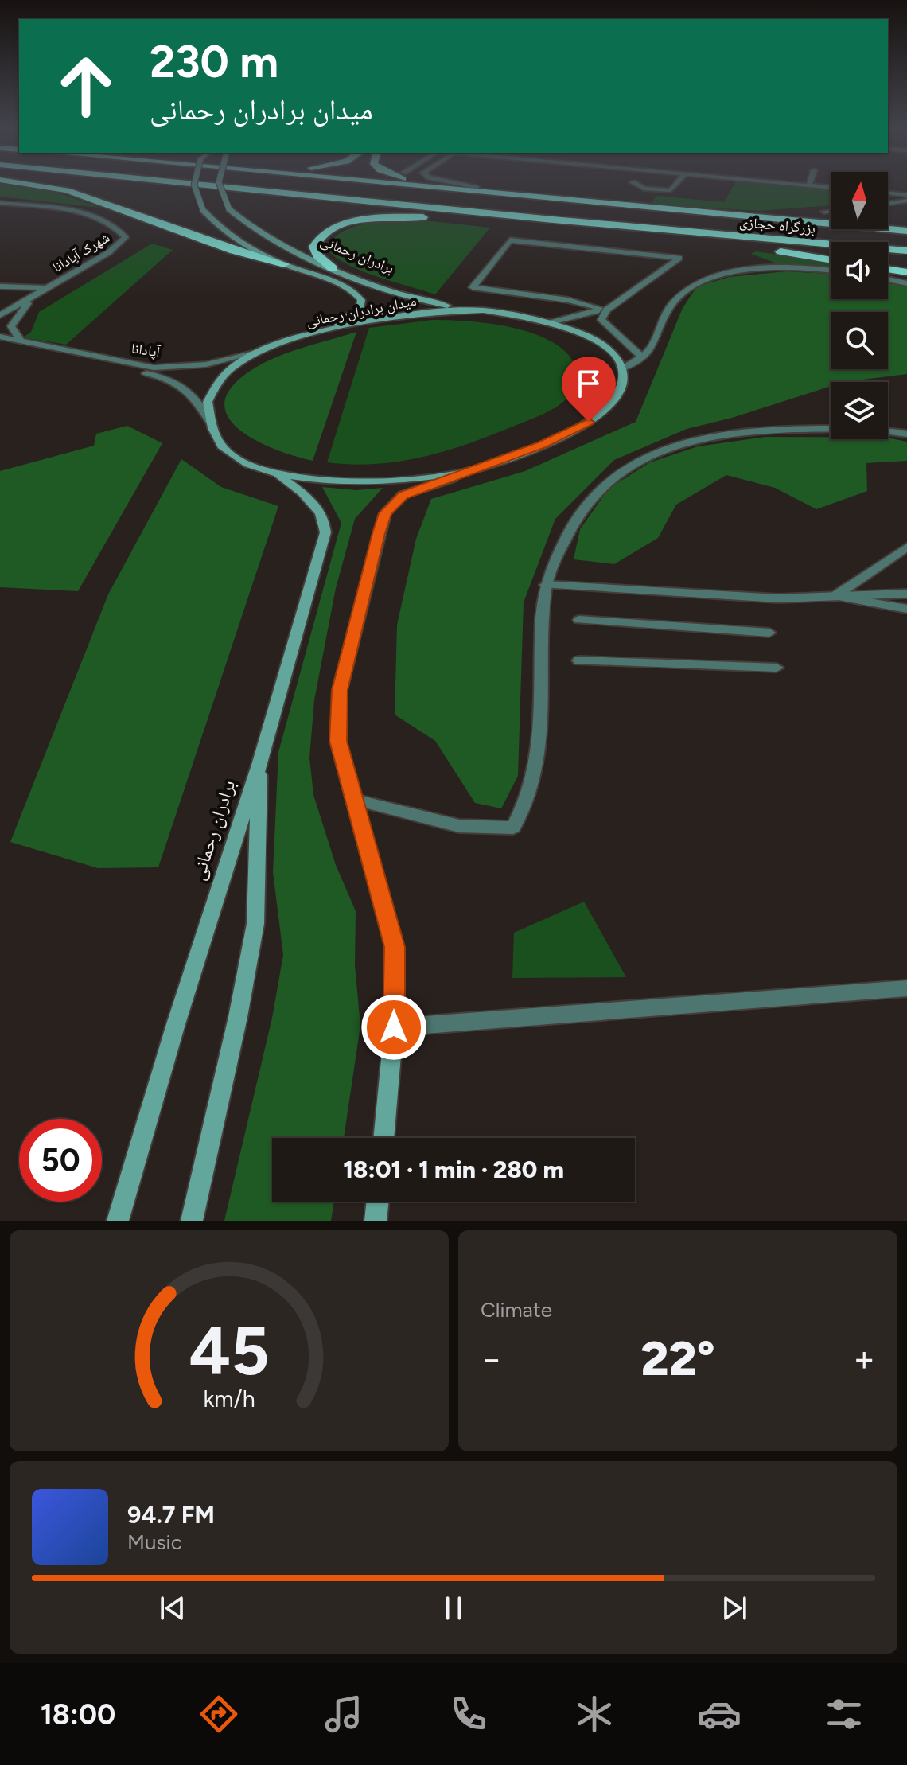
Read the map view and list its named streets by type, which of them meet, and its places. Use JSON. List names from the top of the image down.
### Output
{
  "streets": {
    "highway": ["بزرگراه حجازی"],
    "main road": ["برادران رحمانی", "میدان برادران رحمانی"],
    "street": ["شهرک آپادانا", "آپادانا"]
  },
  "crossings": [
    ["برادران رحمانی", "میدان برادران رحمانی"],
    ["میدان برادران رحمانی", "آپادانا"]
  ],
  "north": "top",
  "page": {
    "turn": ["230 m", "میدان برادران رحمانی"],
    "limit": "50",
    "trip": "18:01 · 1 min · 280 m",
    "tile": "Climate",
    "heat": ["−", "22°", "+"],
    "song": ["94.7 FM", "Music"],
    "tabs": "18:00",
    "gauge": ["45", "km/h"]
  }
}
